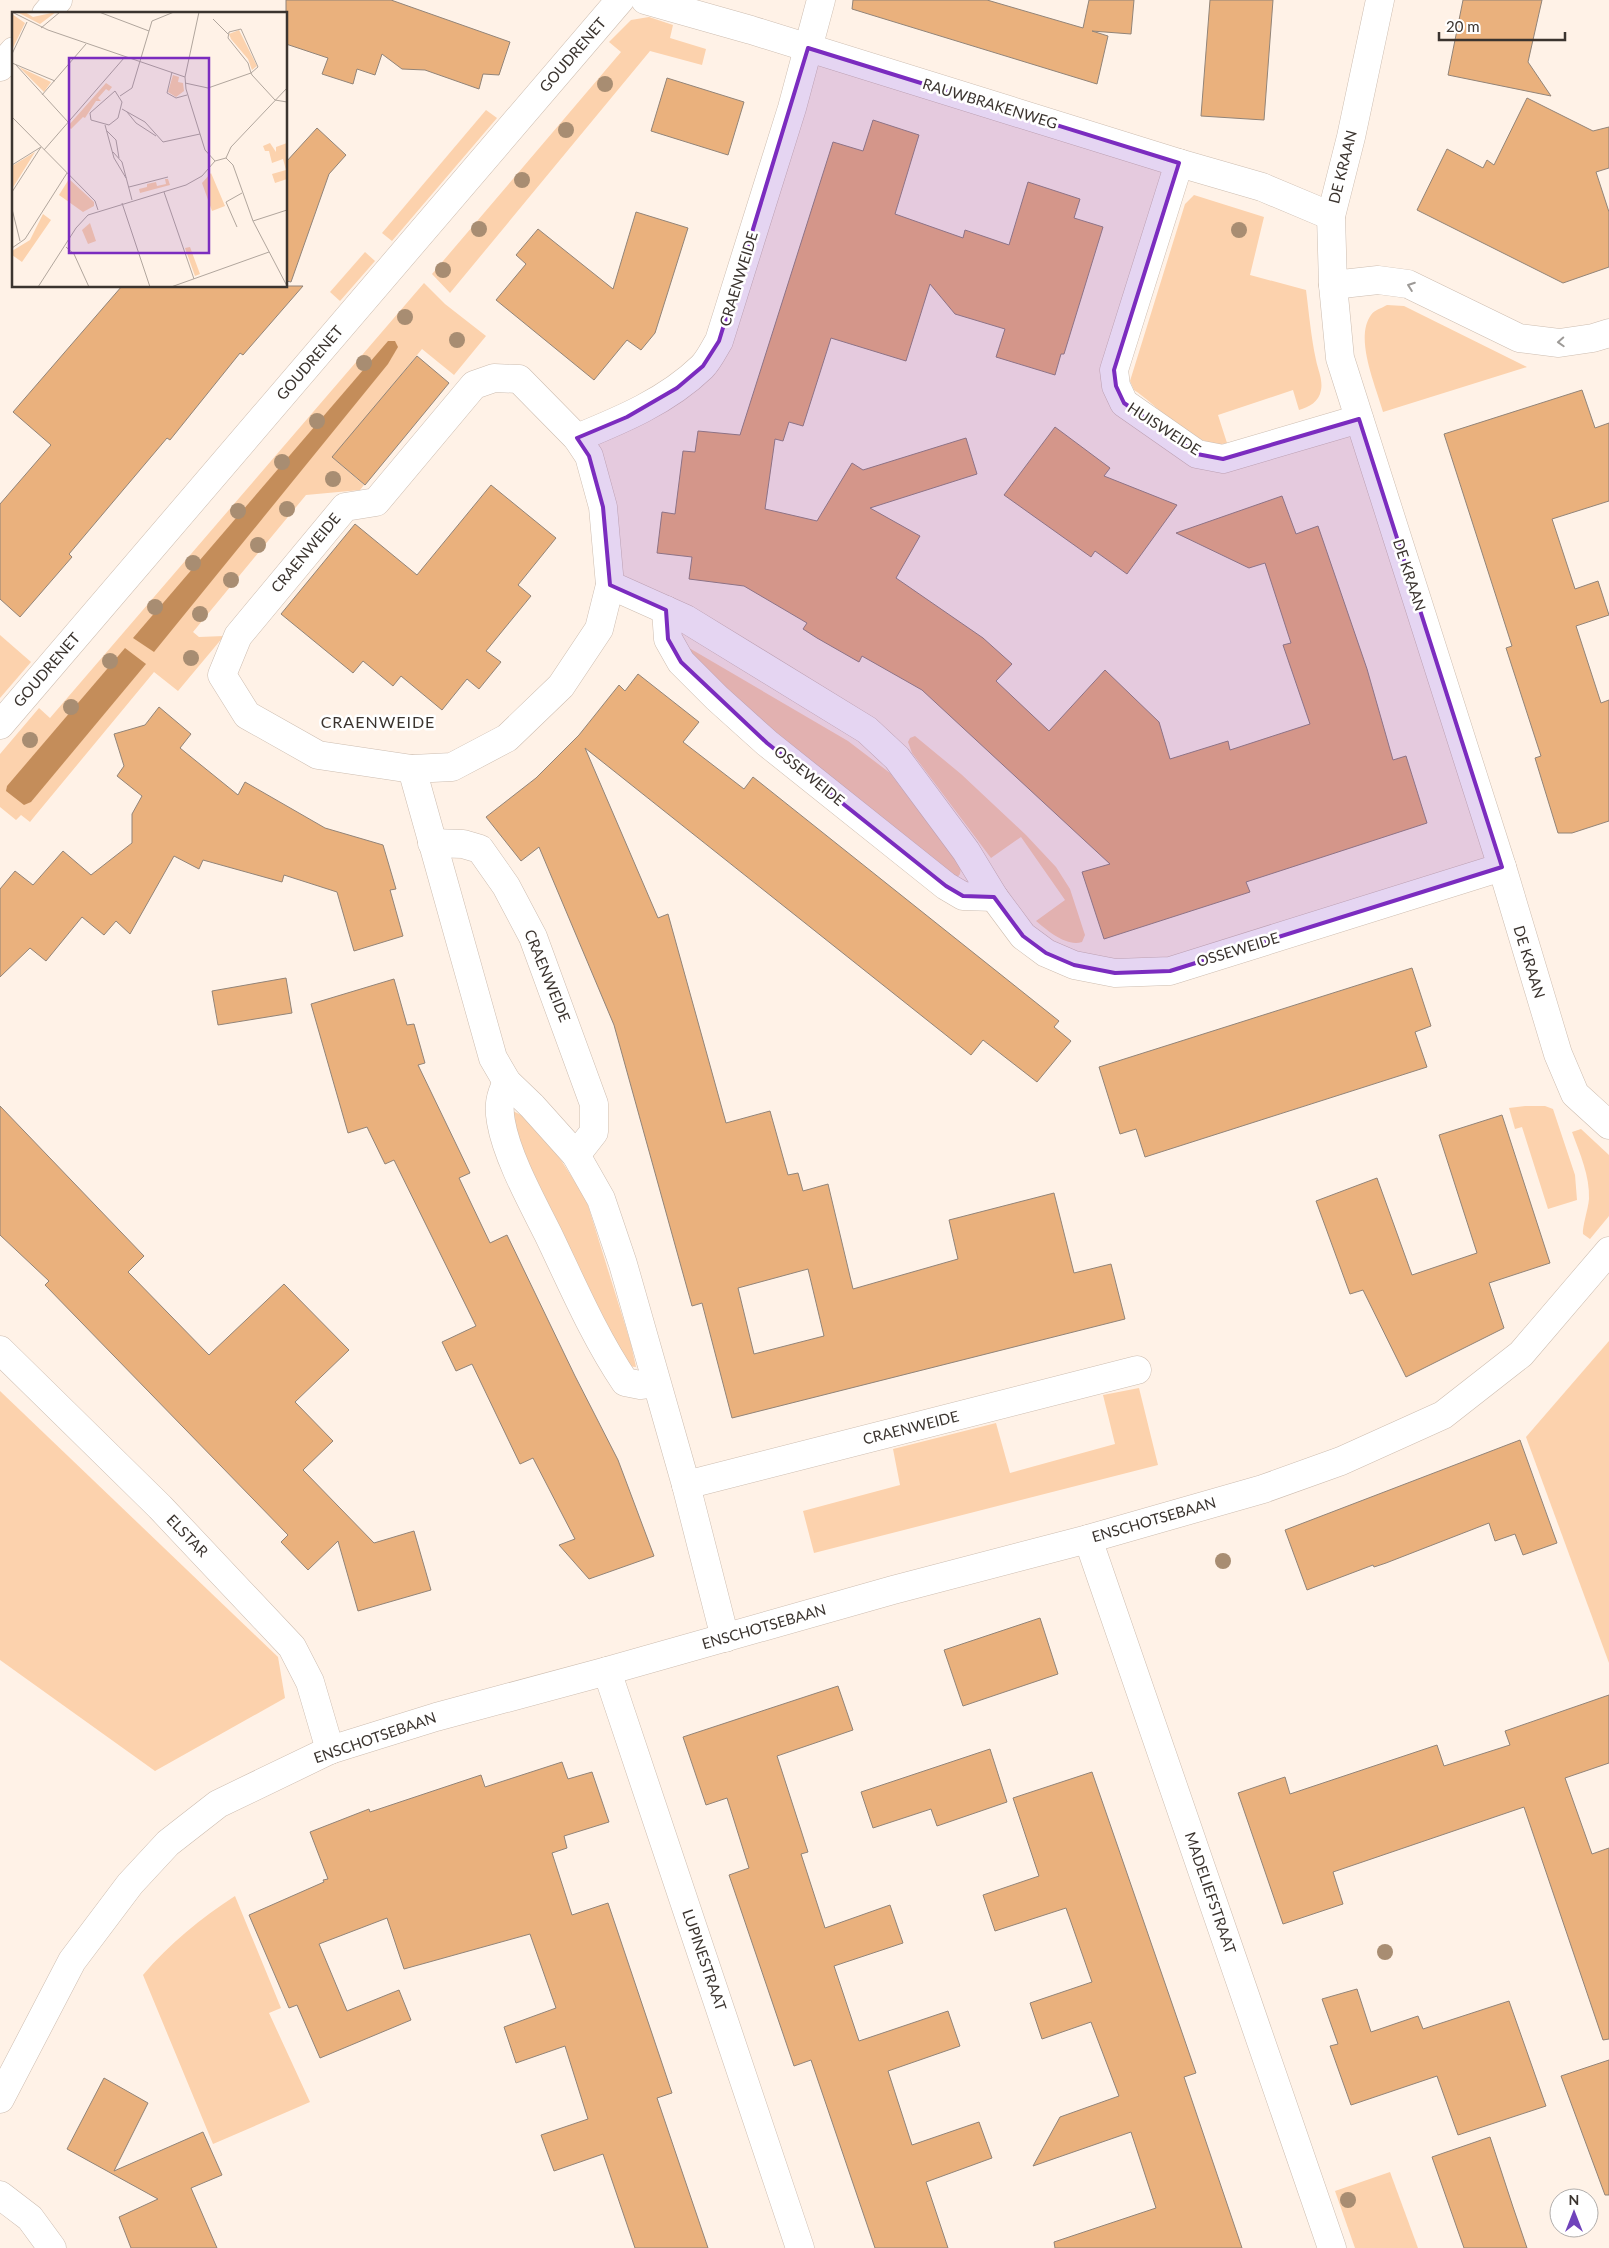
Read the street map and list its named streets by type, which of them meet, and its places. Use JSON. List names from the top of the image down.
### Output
{
  "streets": {
    "street": [
      "GOUDRENET",
      "RAUWBRAKENWEG",
      "DE KRAAN",
      "CRAENWEIDE",
      "HUISWEIDE",
      "OSSEWEIDE",
      "ENSCHOTSEBAAN",
      "ELSTAR",
      "MADELIEFSTRAAT",
      "LUPINESTRAAT"
    ]
  },
  "crossings": [
    ["RAUWBRAKENWEG", "DE KRAAN"],
    ["RAUWBRAKENWEG", "CRAENWEIDE"],
    ["RAUWBRAKENWEG", "HUISWEIDE"],
    ["DE KRAAN", "HUISWEIDE"],
    ["DE KRAAN", "OSSEWEIDE"],
    ["CRAENWEIDE", "OSSEWEIDE"],
    ["ENSCHOTSEBAAN", "ELSTAR"],
    ["ENSCHOTSEBAAN", "MADELIEFSTRAAT"],
    ["ENSCHOTSEBAAN", "LUPINESTRAAT"]
  ],
  "districts": ["CRAENWEIDE"],
  "scale_bar": "20 m",
  "north": "top"
}
